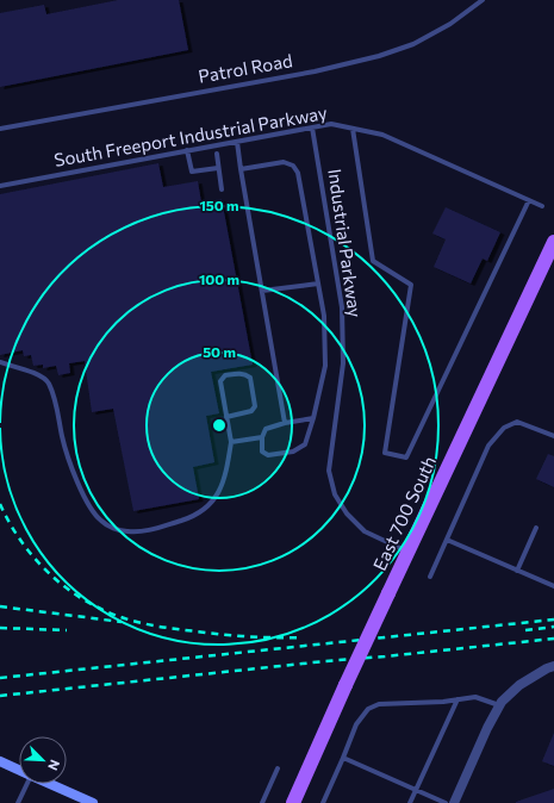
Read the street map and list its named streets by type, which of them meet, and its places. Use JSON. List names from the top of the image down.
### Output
{
  "streets": {
    "main road": ["East 700 South"],
    "lane": ["Patrol Road", "South Freeport Industrial Parkway", "Industrial Parkway"]
  },
  "crossings": [
    ["South Freeport Industrial Parkway", "Industrial Parkway"],
    ["Industrial Parkway", "East 700 South"]
  ],
  "north": "bottom right",
  "rings": ["150 m", "100 m", "50 m"]
}
